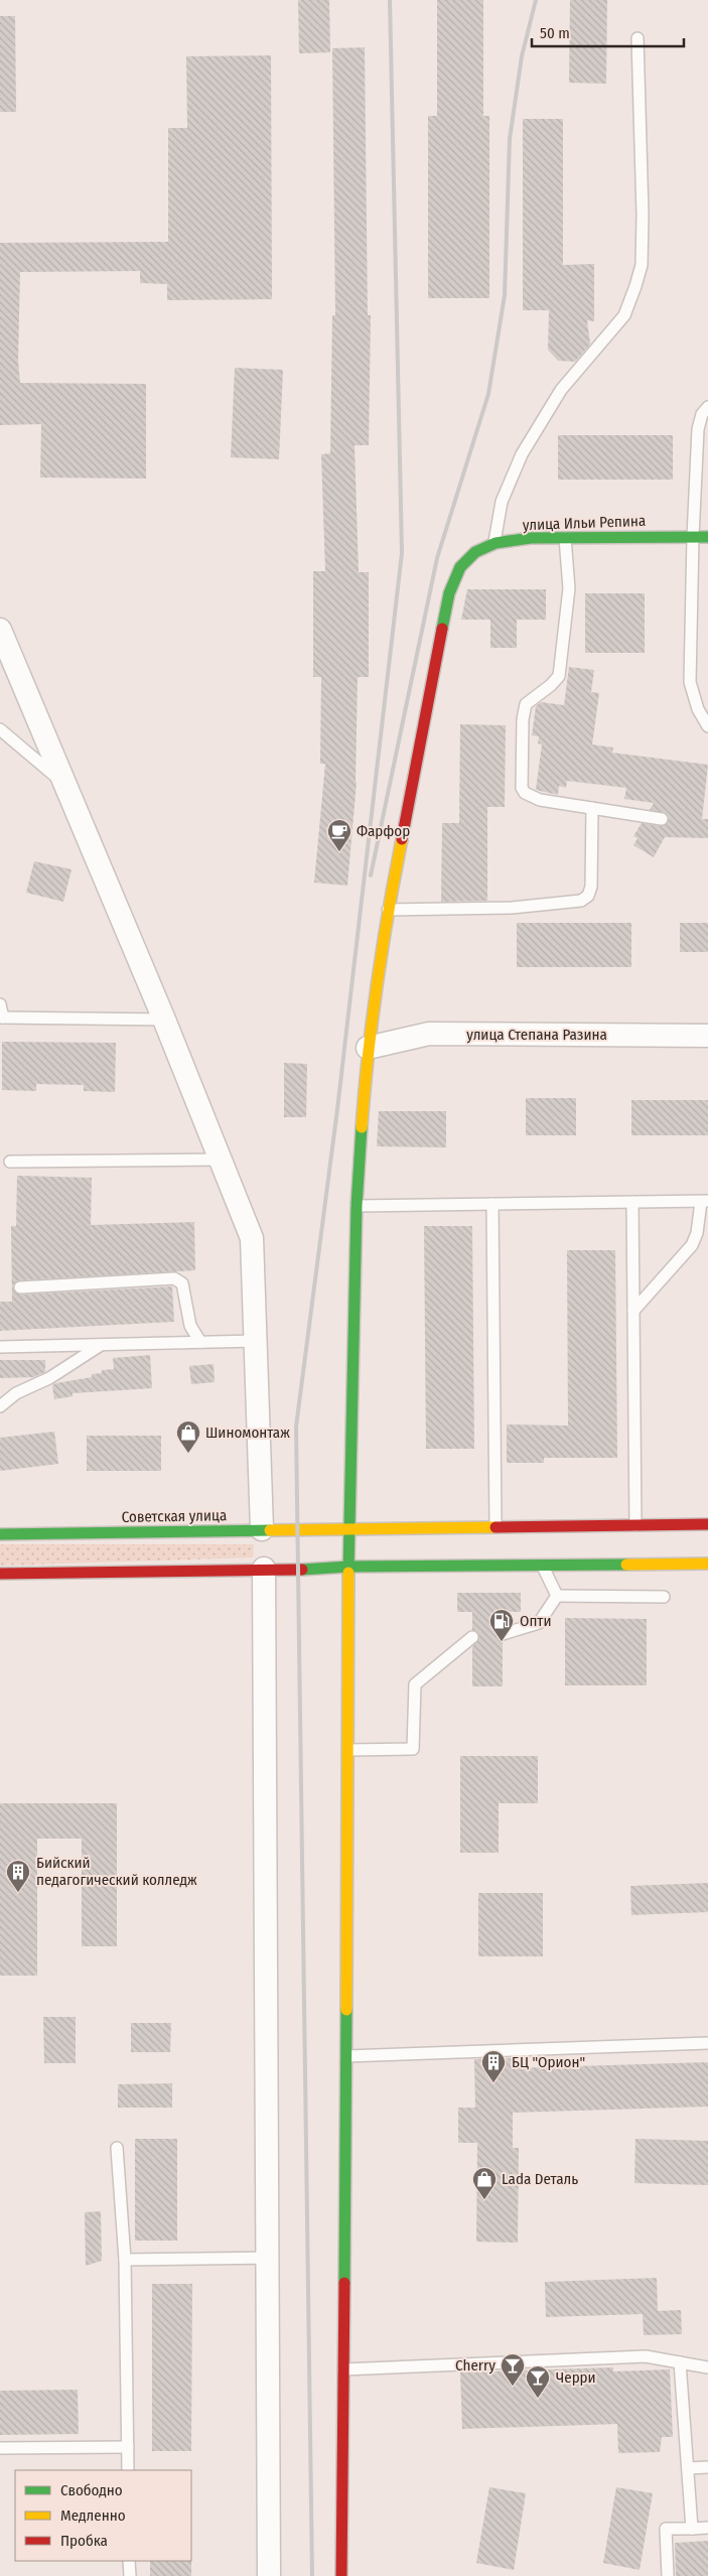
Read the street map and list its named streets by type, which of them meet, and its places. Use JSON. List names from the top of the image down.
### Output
{
  "streets": {
    "main road": ["улица Ильи Репина", "Советская улица"],
    "street": ["улица Степана Разина"]
  },
  "places": {
    "cafe": ["Фарфор"],
    "shop": ["Шиномонтаж", "Lada Dеталь"],
    "fuel station": ["Опти"],
    "building": ["Бийский педагогический колледж", "БЦ \"Орион\""],
    "bar": ["Cherry", "Черри"]
  },
  "legend": ["Свободно", "Медленно", "Пробка"],
  "scale_bar": "50 m"
}
